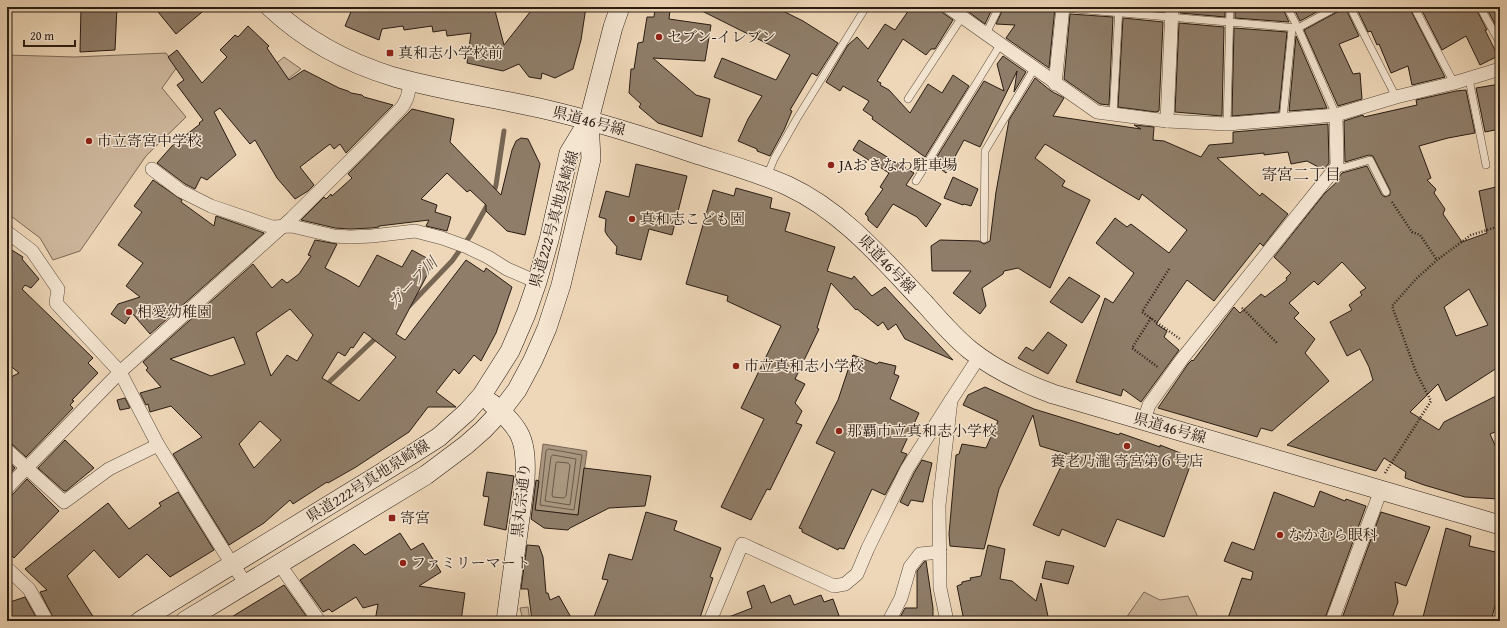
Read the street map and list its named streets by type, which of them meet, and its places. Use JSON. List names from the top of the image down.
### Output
{
  "streets": {
    "main road": ["県道46号線", "県道222号真地泉崎線", "黒丸宗通り"]
  },
  "crossings": [
    ["県道46号線", "県道222号真地泉崎線"],
    ["県道222号真地泉崎線", "黒丸宗通り"]
  ],
  "districts": ["寄宮二丁目"],
  "water": ["ガーブ川"],
  "places": {
    "other": [
      "セブン-イレブン",
      "市立寄宮中学校",
      "JAおきなわ駐車場",
      "真和志こども園",
      "相愛幼稚園",
      "市立真和志小学校",
      "那覇市立真和志小学校",
      "養老乃瀧 寄宮第６号店",
      "なかむら眼科",
      "ファミリーマート"
    ],
    "transit": ["真和志小学校前", "寄宮"]
  },
  "scale_bar": "20 m"
}
